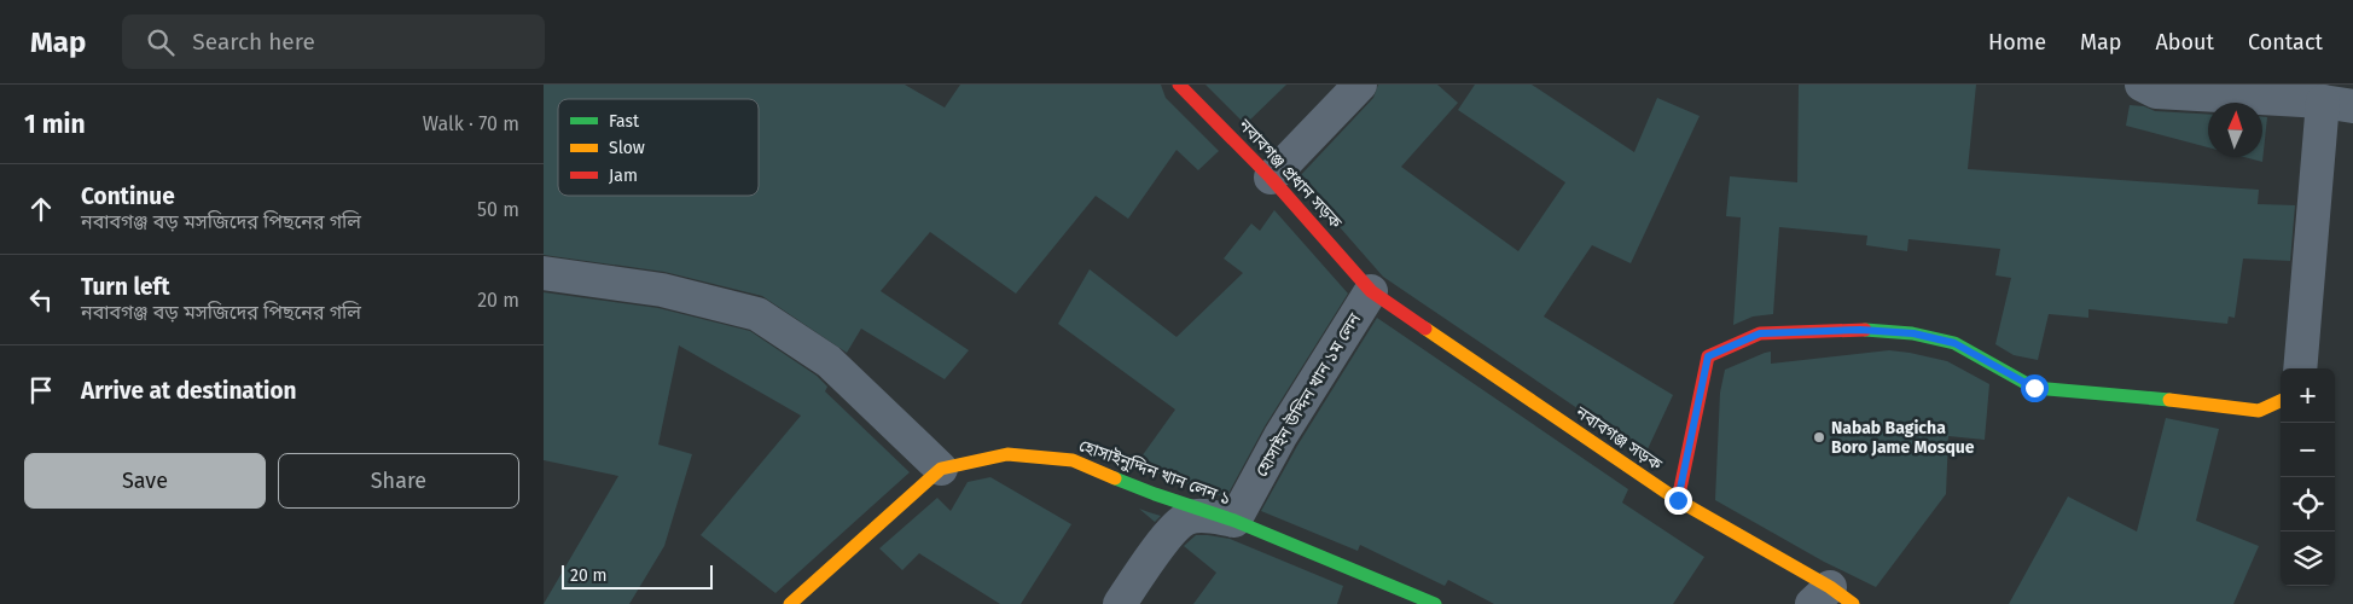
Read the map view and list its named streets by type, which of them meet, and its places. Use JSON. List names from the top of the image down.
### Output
{
  "streets": {
    "street": [
      "নবাবগঞ্জ প্রধান সড়ক",
      "হোসাইন উদ্দিন খান ১ম লেন",
      "নবাবগঞ্জ সড়ক",
      "হোসাইনুদ্দিন খান লেন ১"
    ]
  },
  "crossings": [
    ["নবাবগঞ্জ প্রধান সড়ক", "হোসাইন উদ্দিন খান ১ম লেন"],
    ["নবাবগঞ্জ প্রধান সড়ক", "নবাবগঞ্জ সড়ক"],
    ["হোসাইন উদ্দিন খান ১ম লেন", "নবাবগঞ্জ সড়ক"],
    ["হোসাইন উদ্দিন খান ১ম লেন", "হোসাইনুদ্দিন খান লেন ১"]
  ],
  "places": ["Nabab Bagicha Boro Jame Mosque"],
  "legend": ["Fast", "Slow", "Jam"],
  "scale_bar": "20 m",
  "north": "top",
  "page": {
    "header": "Map",
    "search": "Search here",
    "nav": [
      "Home",
      "Map",
      "About",
      "Contact"
    ],
    "heading": ["1 min", "Walk · 70 m"],
    "list": [
      ["Continue", "নবাবগঞ্জ বড় মসজিদের পিছনের গলি", "50 m"],
      ["Turn left", "নবাবগঞ্জ বড় মসজিদের পিছনের গলি", "20 m"],
      "Arrive at destination"
    ],
    "map_buttons": ["+", "−"],
    "buttons": ["Save", "Share"],
    "scale": "20 m"
  }
}
